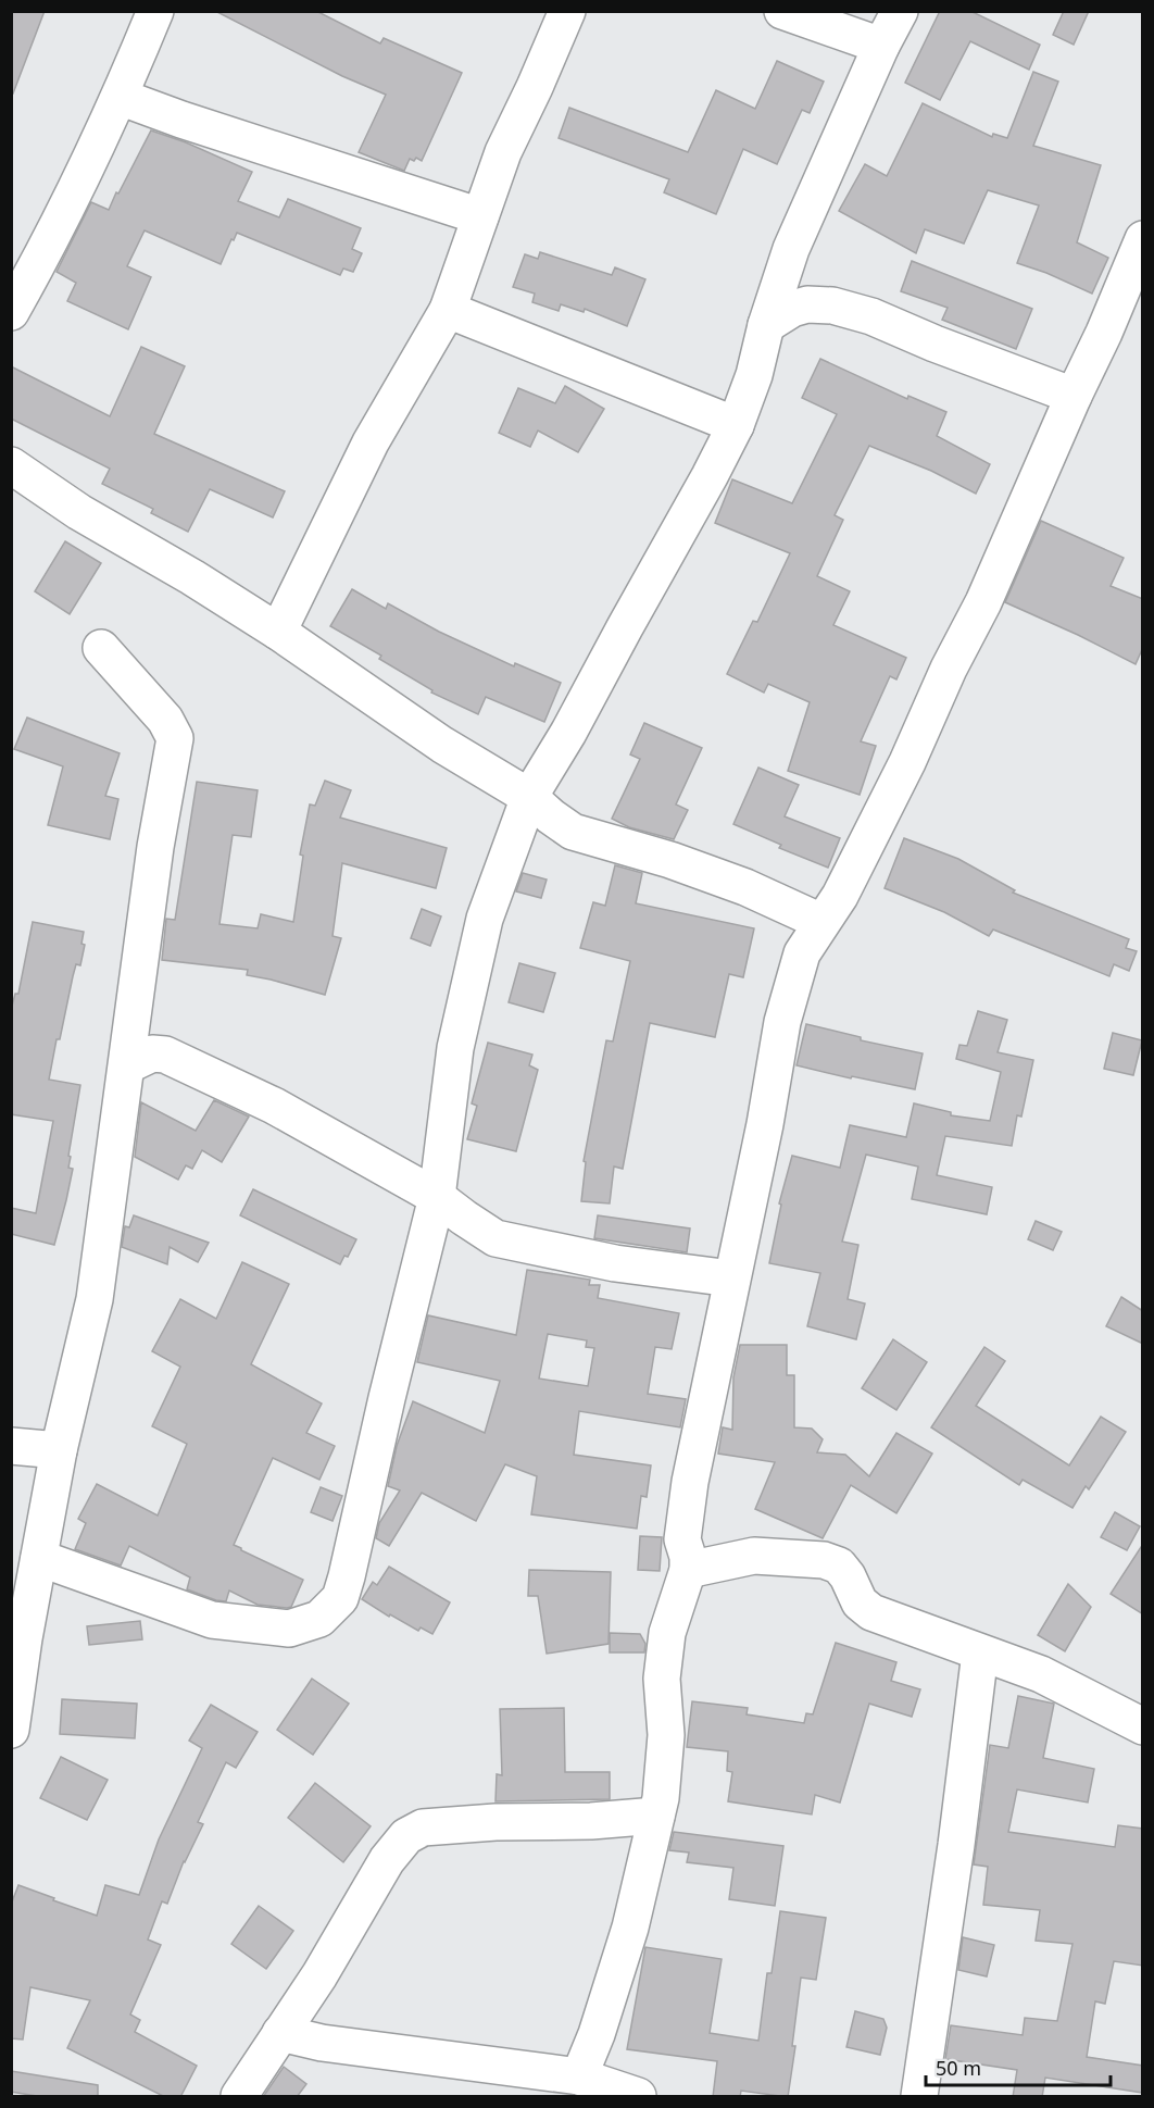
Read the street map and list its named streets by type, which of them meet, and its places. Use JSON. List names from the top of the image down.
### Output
{
  "scale_bar": "50 m"
}
